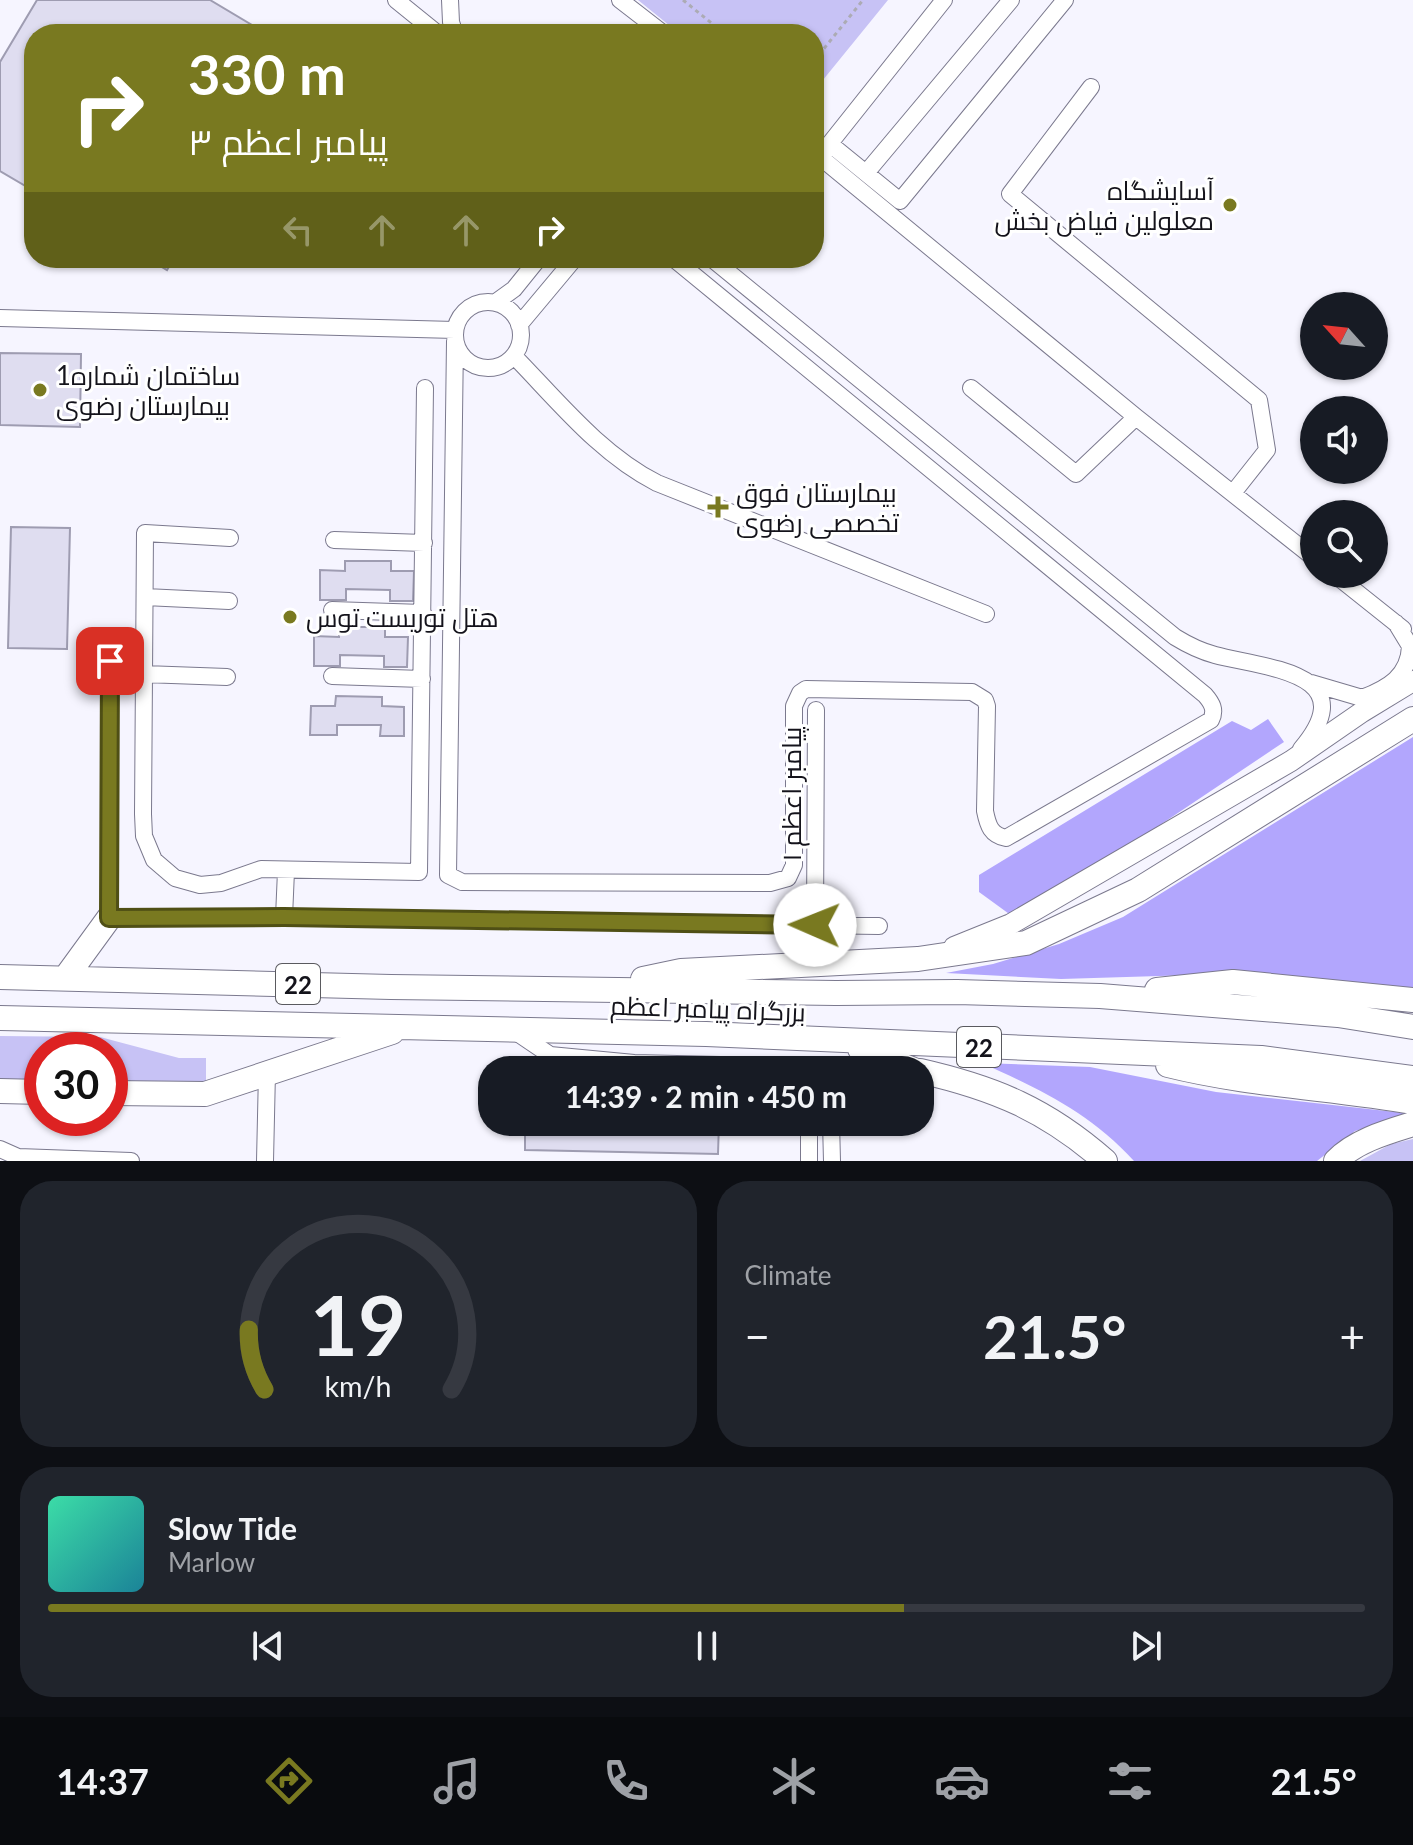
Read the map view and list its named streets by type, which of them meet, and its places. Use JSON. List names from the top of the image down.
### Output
{
  "streets": {
    "highway": ["22", "بزرگراه پیامبر اعظم"],
    "street": ["پیامبر اعظم ۱"]
  },
  "places": {
    "other": ["آسایشگاه معلولین فیاض بخش", "ساختمان شماره1 بیمارستان رضوی", "هتل توریست توس"],
    "health": ["بیمارستان فوق تخصصی رضوی"]
  },
  "north": "top left",
  "page": {
    "turn": ["330 m", "پیامبر اعظم ۳"],
    "limit": "30",
    "trip": "14:39 · 2 min · 450 m",
    "tile": "Climate",
    "heat": ["−", "21.5°", "+"],
    "song": ["Slow Tide", "Marlow"],
    "tabs": ["14:37", "21.5°"],
    "gauge": ["19", "km/h"]
  }
}
